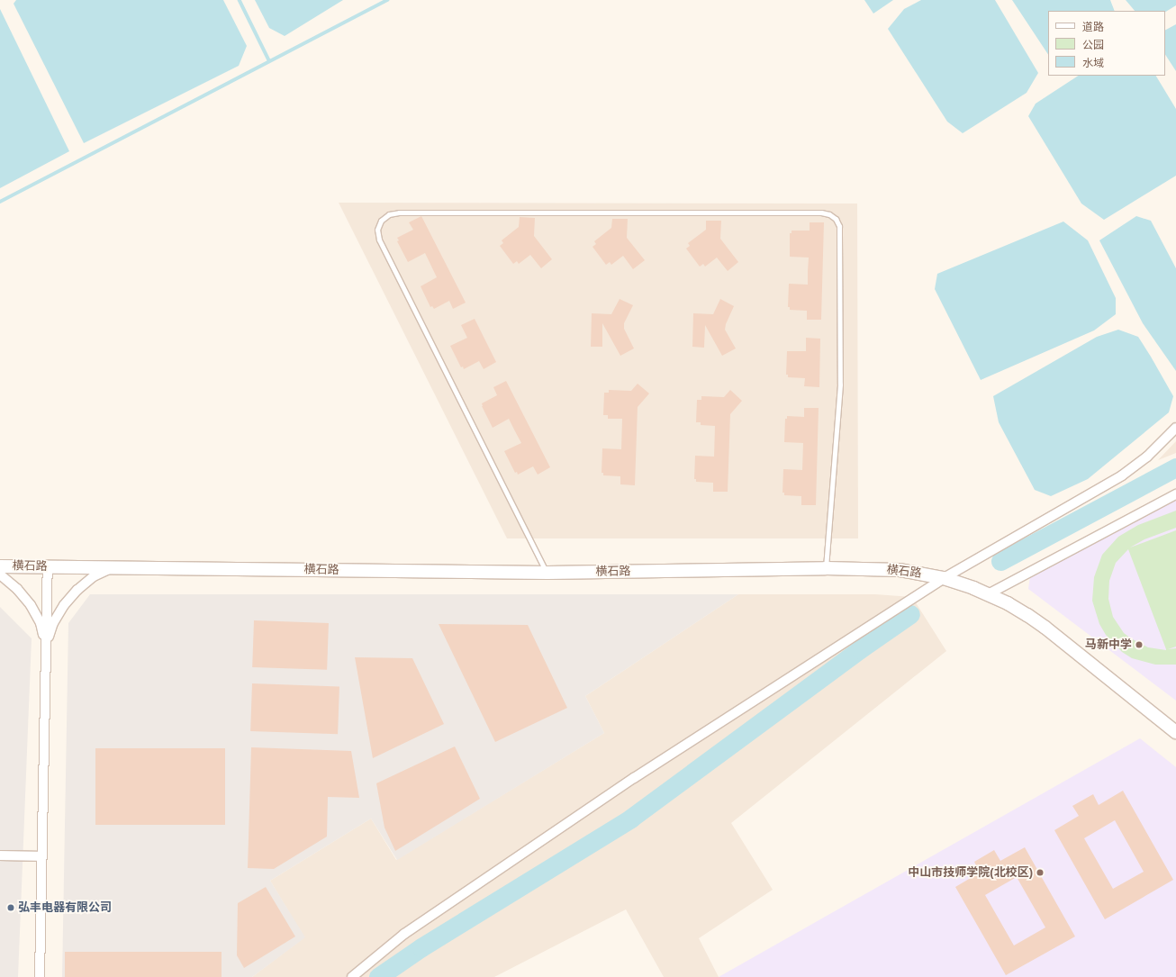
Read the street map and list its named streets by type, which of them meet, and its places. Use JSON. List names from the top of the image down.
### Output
{
  "streets": {
    "main road": ["横石路"]
  },
  "places": ["马新中学", "中山市技师学院(北校区)", "弘丰电器有限公司"],
  "legend": ["道路", "公园", "水域"]
}
